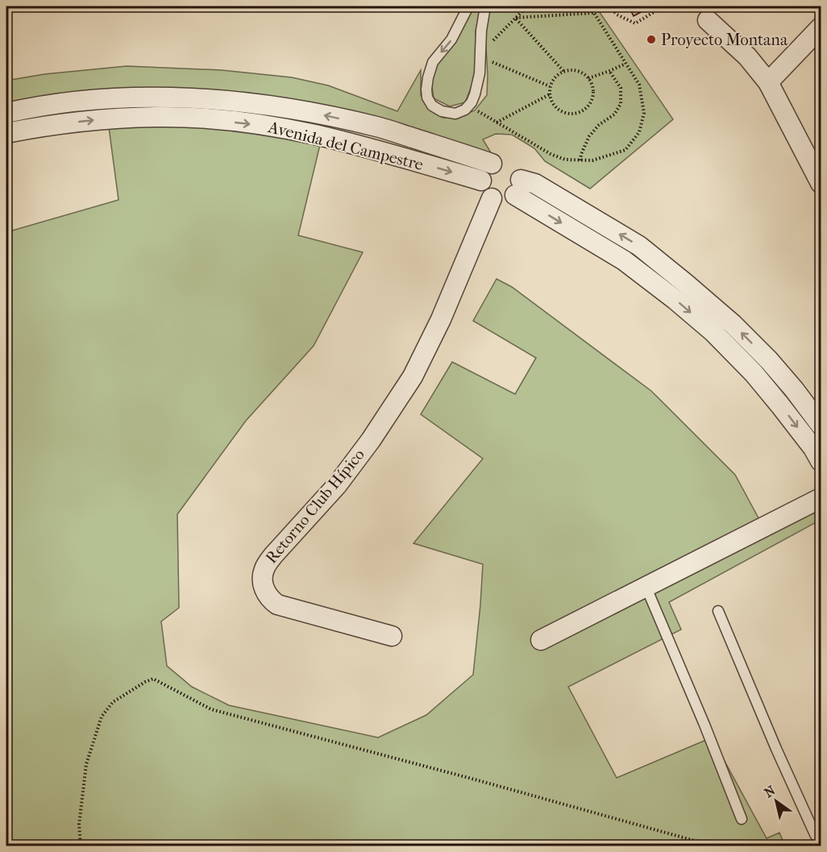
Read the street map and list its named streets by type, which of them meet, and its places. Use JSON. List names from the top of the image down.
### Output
{
  "streets": {
    "street": ["Avenida del Campestre", "Retorno Club Hípico"]
  },
  "crossings": [
    ["Avenida del Campestre", "Retorno Club Hípico"]
  ],
  "places": ["Proyecto Montana"],
  "north": "top left"
}
